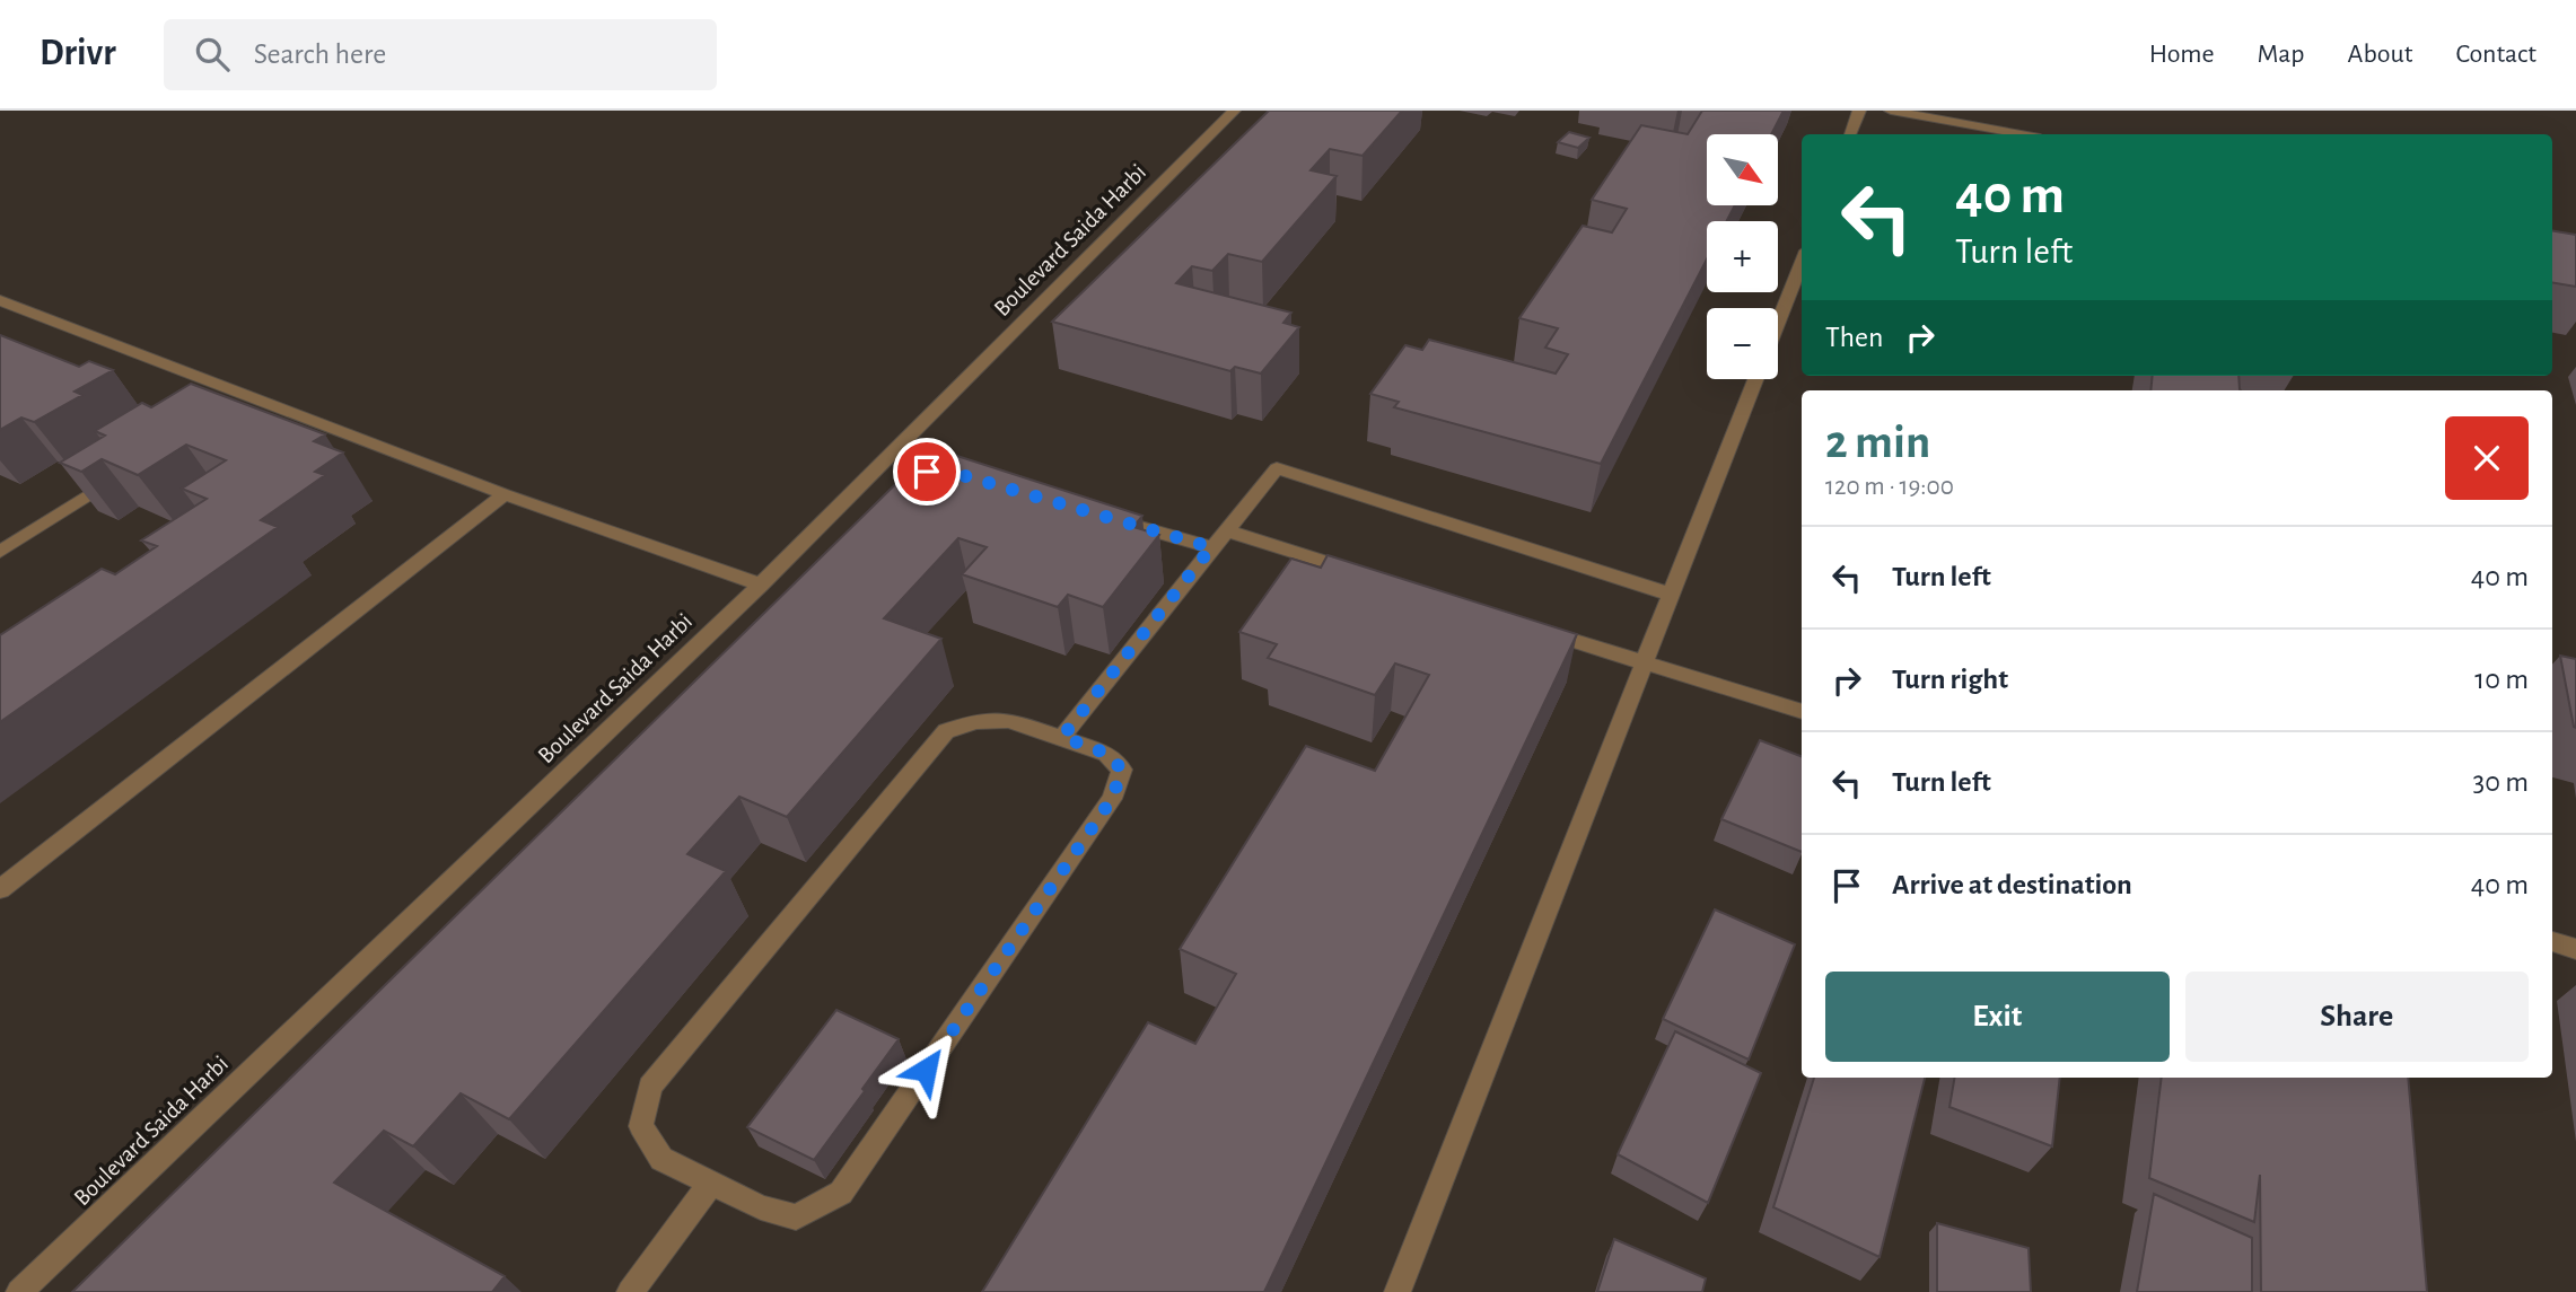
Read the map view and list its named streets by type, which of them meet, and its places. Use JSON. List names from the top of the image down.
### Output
{
  "streets": {
    "street": ["Boulevard Saida Harbi"]
  },
  "north": "bottom right",
  "page": {
    "header": "Drivr",
    "search": "Search here",
    "nav": [
      "Home",
      "Map",
      "About",
      "Contact"
    ],
    "map_buttons": ["+", "−"],
    "turn": ["40 m", "Turn left"],
    "then": "Then",
    "heading": ["2 min", "120 m · 19:00"],
    "list": [
      {
        "name": "Turn left",
        "value": "40 m"
      },
      {
        "name": "Turn right",
        "value": "10 m"
      },
      {
        "name": "Turn left",
        "value": "30 m"
      },
      {
        "name": "Arrive at destination",
        "value": "40 m"
      }
    ],
    "buttons": ["Exit", "Share"]
  }
}
